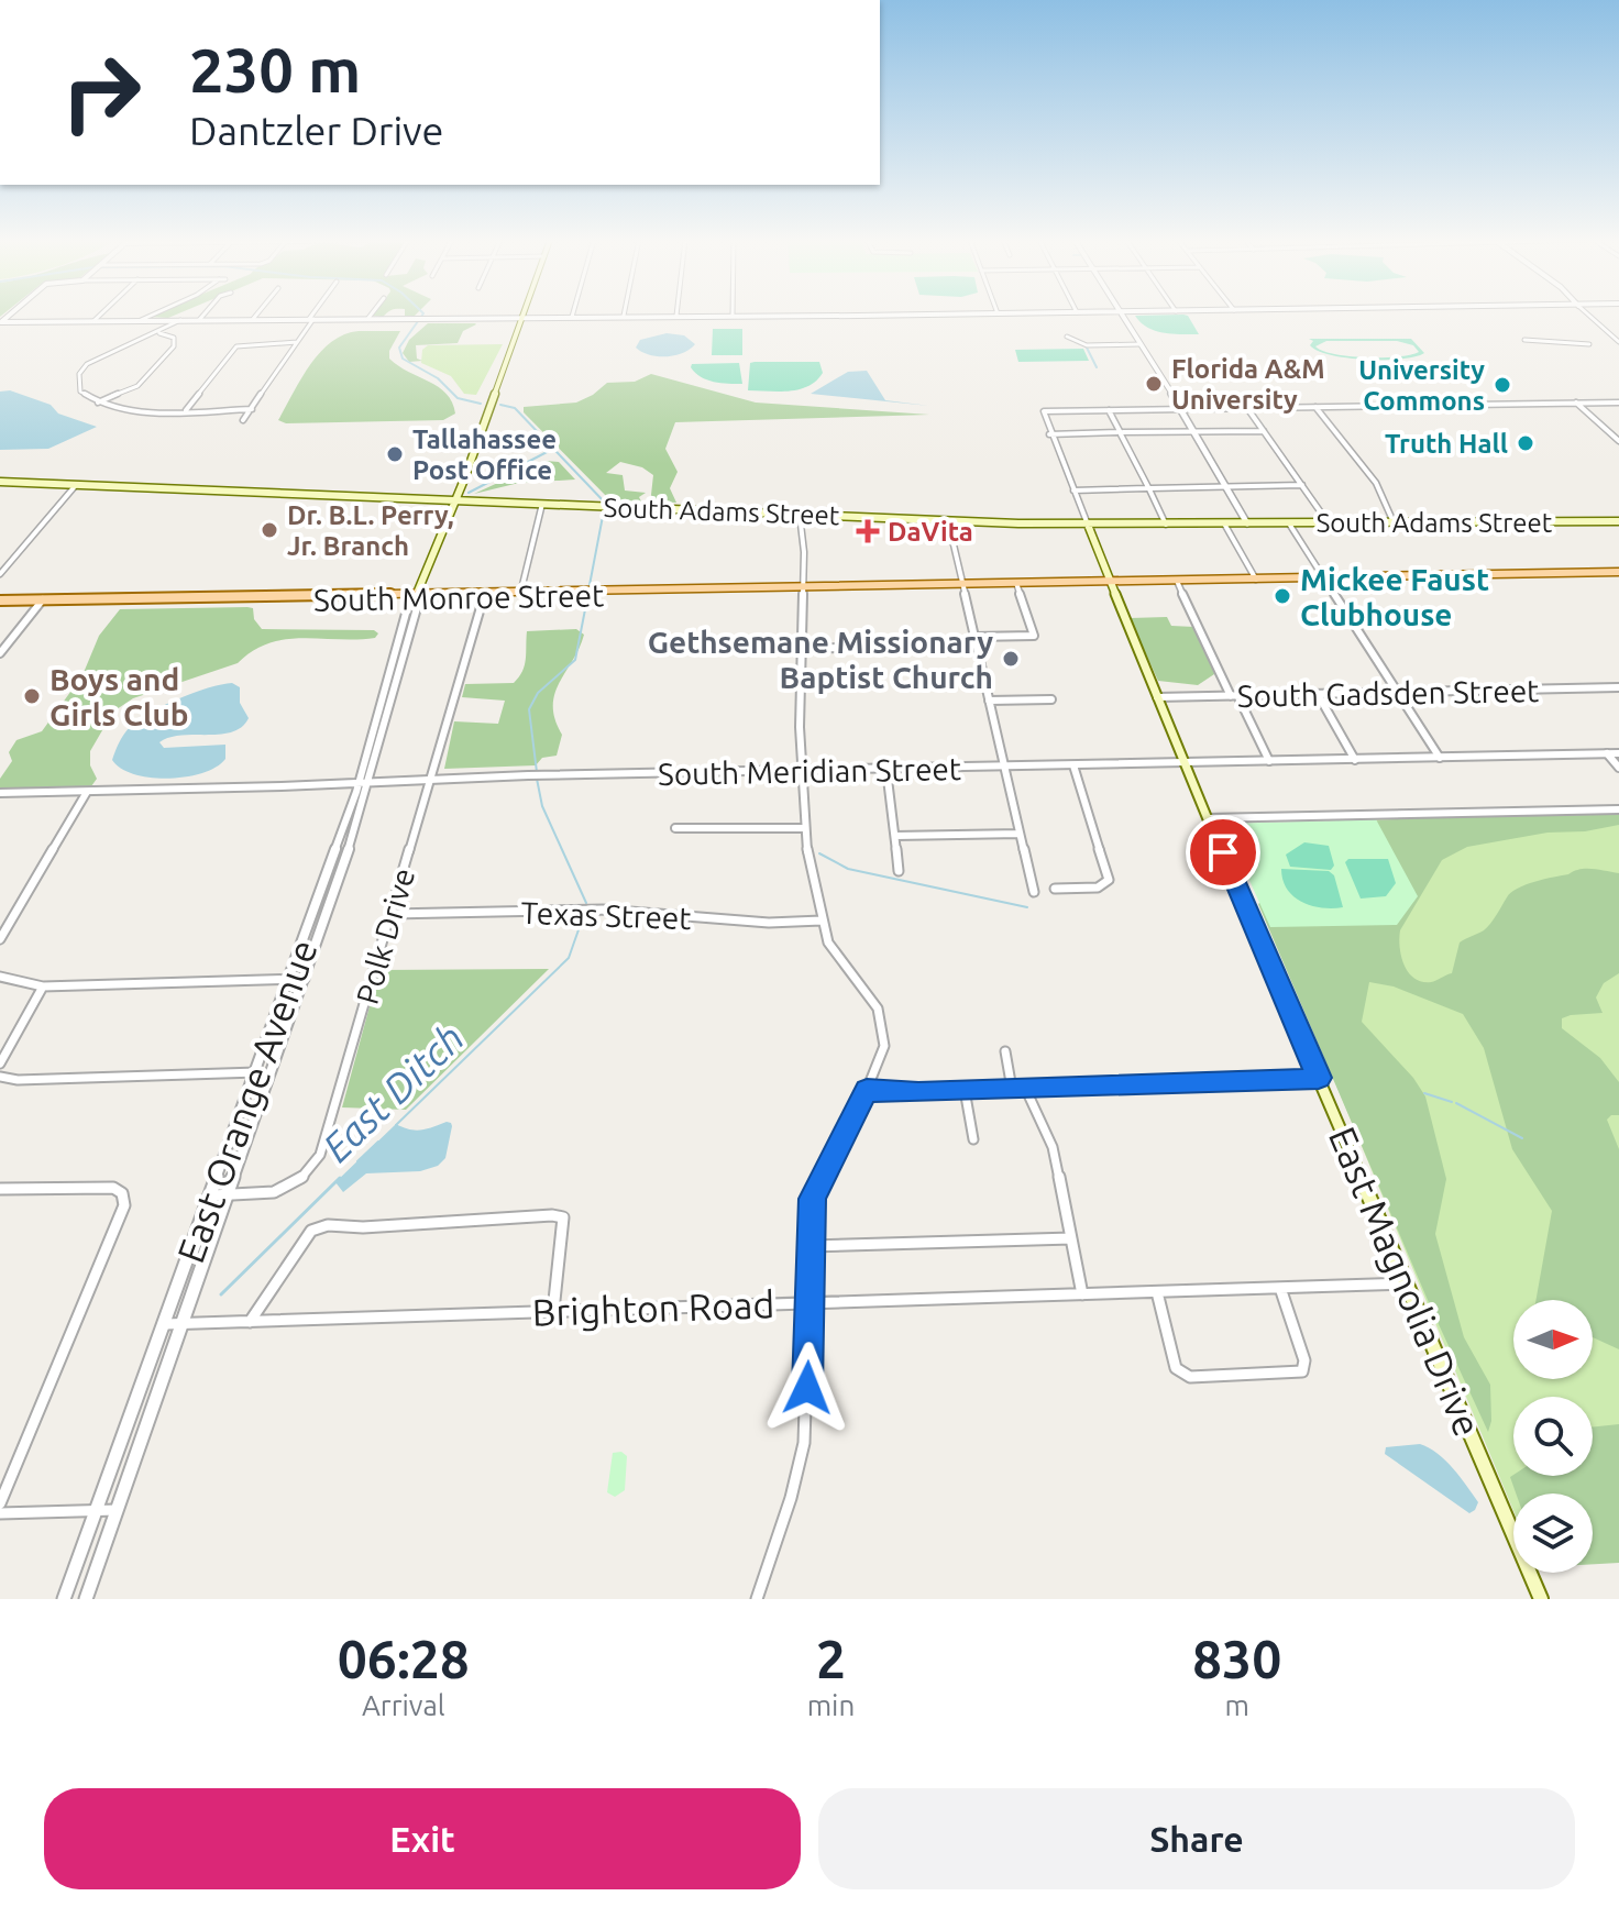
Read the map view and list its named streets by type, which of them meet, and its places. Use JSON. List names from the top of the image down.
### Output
{
  "streets": {
    "main road": [
      "South Adams Street",
      "South Monroe Street",
      "East Orange Avenue",
      "East Magnolia Drive"
    ],
    "street": [
      "South Gadsden Street",
      "South Meridian Street",
      "Texas Street",
      "Polk Drive",
      "Brighton Road"
    ]
  },
  "crossings": [
    ["South Adams Street", "East Orange Avenue"],
    ["South Adams Street", "East Magnolia Drive"],
    ["South Monroe Street", "Polk Drive"],
    ["South Monroe Street", "East Orange Avenue"],
    ["South Monroe Street", "East Magnolia Drive"],
    ["South Gadsden Street", "East Magnolia Drive"],
    ["South Meridian Street", "Polk Drive"],
    ["South Meridian Street", "East Orange Avenue"],
    ["South Meridian Street", "East Magnolia Drive"],
    ["Texas Street", "Polk Drive"],
    ["Polk Drive", "East Orange Avenue"],
    ["East Orange Avenue", "Brighton Road"],
    ["East Magnolia Drive", "Brighton Road"]
  ],
  "water": ["East Ditch"],
  "places": {
    "other": [
      "Florida A&M University",
      "University Commons",
      "Truth Hall",
      "Tallahassee Post Office",
      "Dr. B.L. Perry, Jr. Branch",
      "Mickee Faust Clubhouse",
      "Gethsemane Missionary Baptist Church",
      "Boys and Girls Club"
    ],
    "health": ["DaVita"]
  },
  "north": "right",
  "page": {
    "turn": ["230 m", "Dantzler Drive"],
    "eta": [
      "06:28",
      "Arrival",
      "2",
      "min",
      "830",
      "m"
    ],
    "buttons": ["Exit", "Share"]
  }
}
